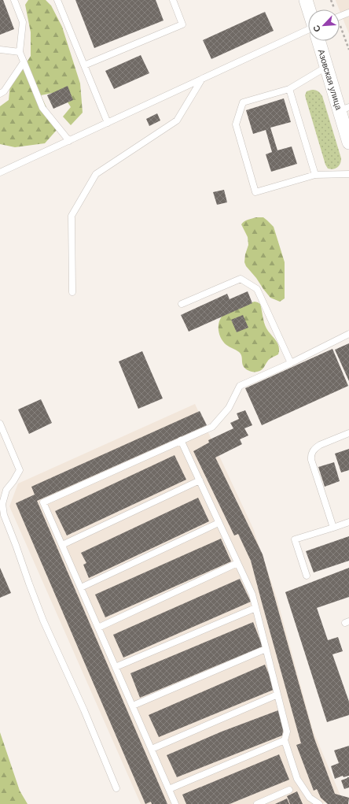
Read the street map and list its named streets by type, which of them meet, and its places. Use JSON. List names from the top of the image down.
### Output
{
  "streets": {
    "street": ["Азовская улица"]
  },
  "north": "bottom left"
}
